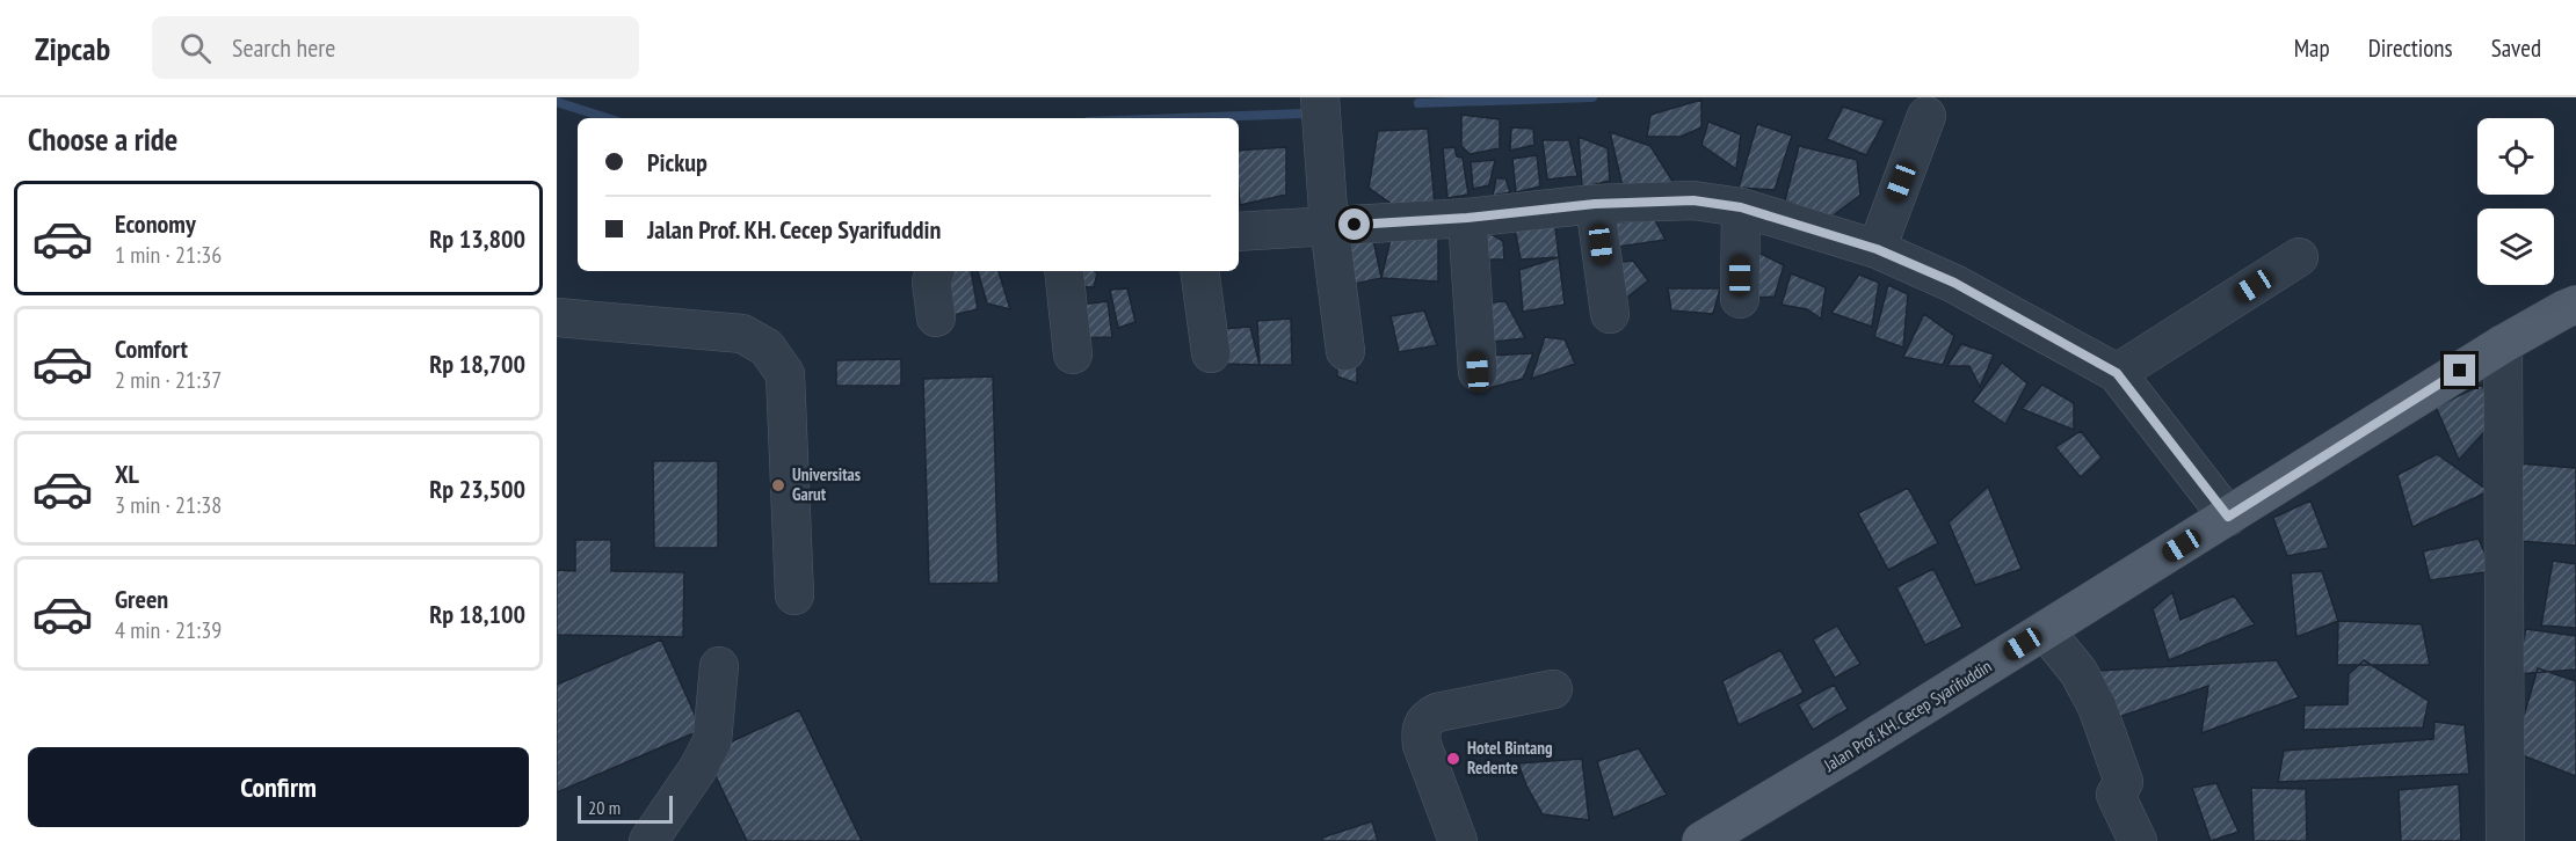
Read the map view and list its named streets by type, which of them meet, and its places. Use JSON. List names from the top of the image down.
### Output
{
  "streets": {
    "main road": ["Jalan Prof. KH. Cecep Syarifuddin"]
  },
  "places": ["Universitas Garut", "Hotel Bintang Redente"],
  "scale_bar": "20 m",
  "page": {
    "header": "Zipcab",
    "search": "Search here",
    "nav": ["Map", "Directions", "Saved"],
    "heading": "Choose a ride",
    "banner": ["Pickup", "Jalan Prof. KH. Cecep Syarifuddin"],
    "list": [
      {
        "name": "Economy",
        "note": "1 min · 21:36",
        "value": "Rp 13,800"
      },
      {
        "name": "Comfort",
        "note": "2 min · 21:37",
        "value": "Rp 18,700"
      },
      {
        "name": "XL",
        "note": "3 min · 21:38",
        "value": "Rp 23,500"
      },
      {
        "name": "Green",
        "note": "4 min · 21:39",
        "value": "Rp 18,100"
      }
    ],
    "buttons": "Confirm",
    "scale": "20 m"
  }
}
